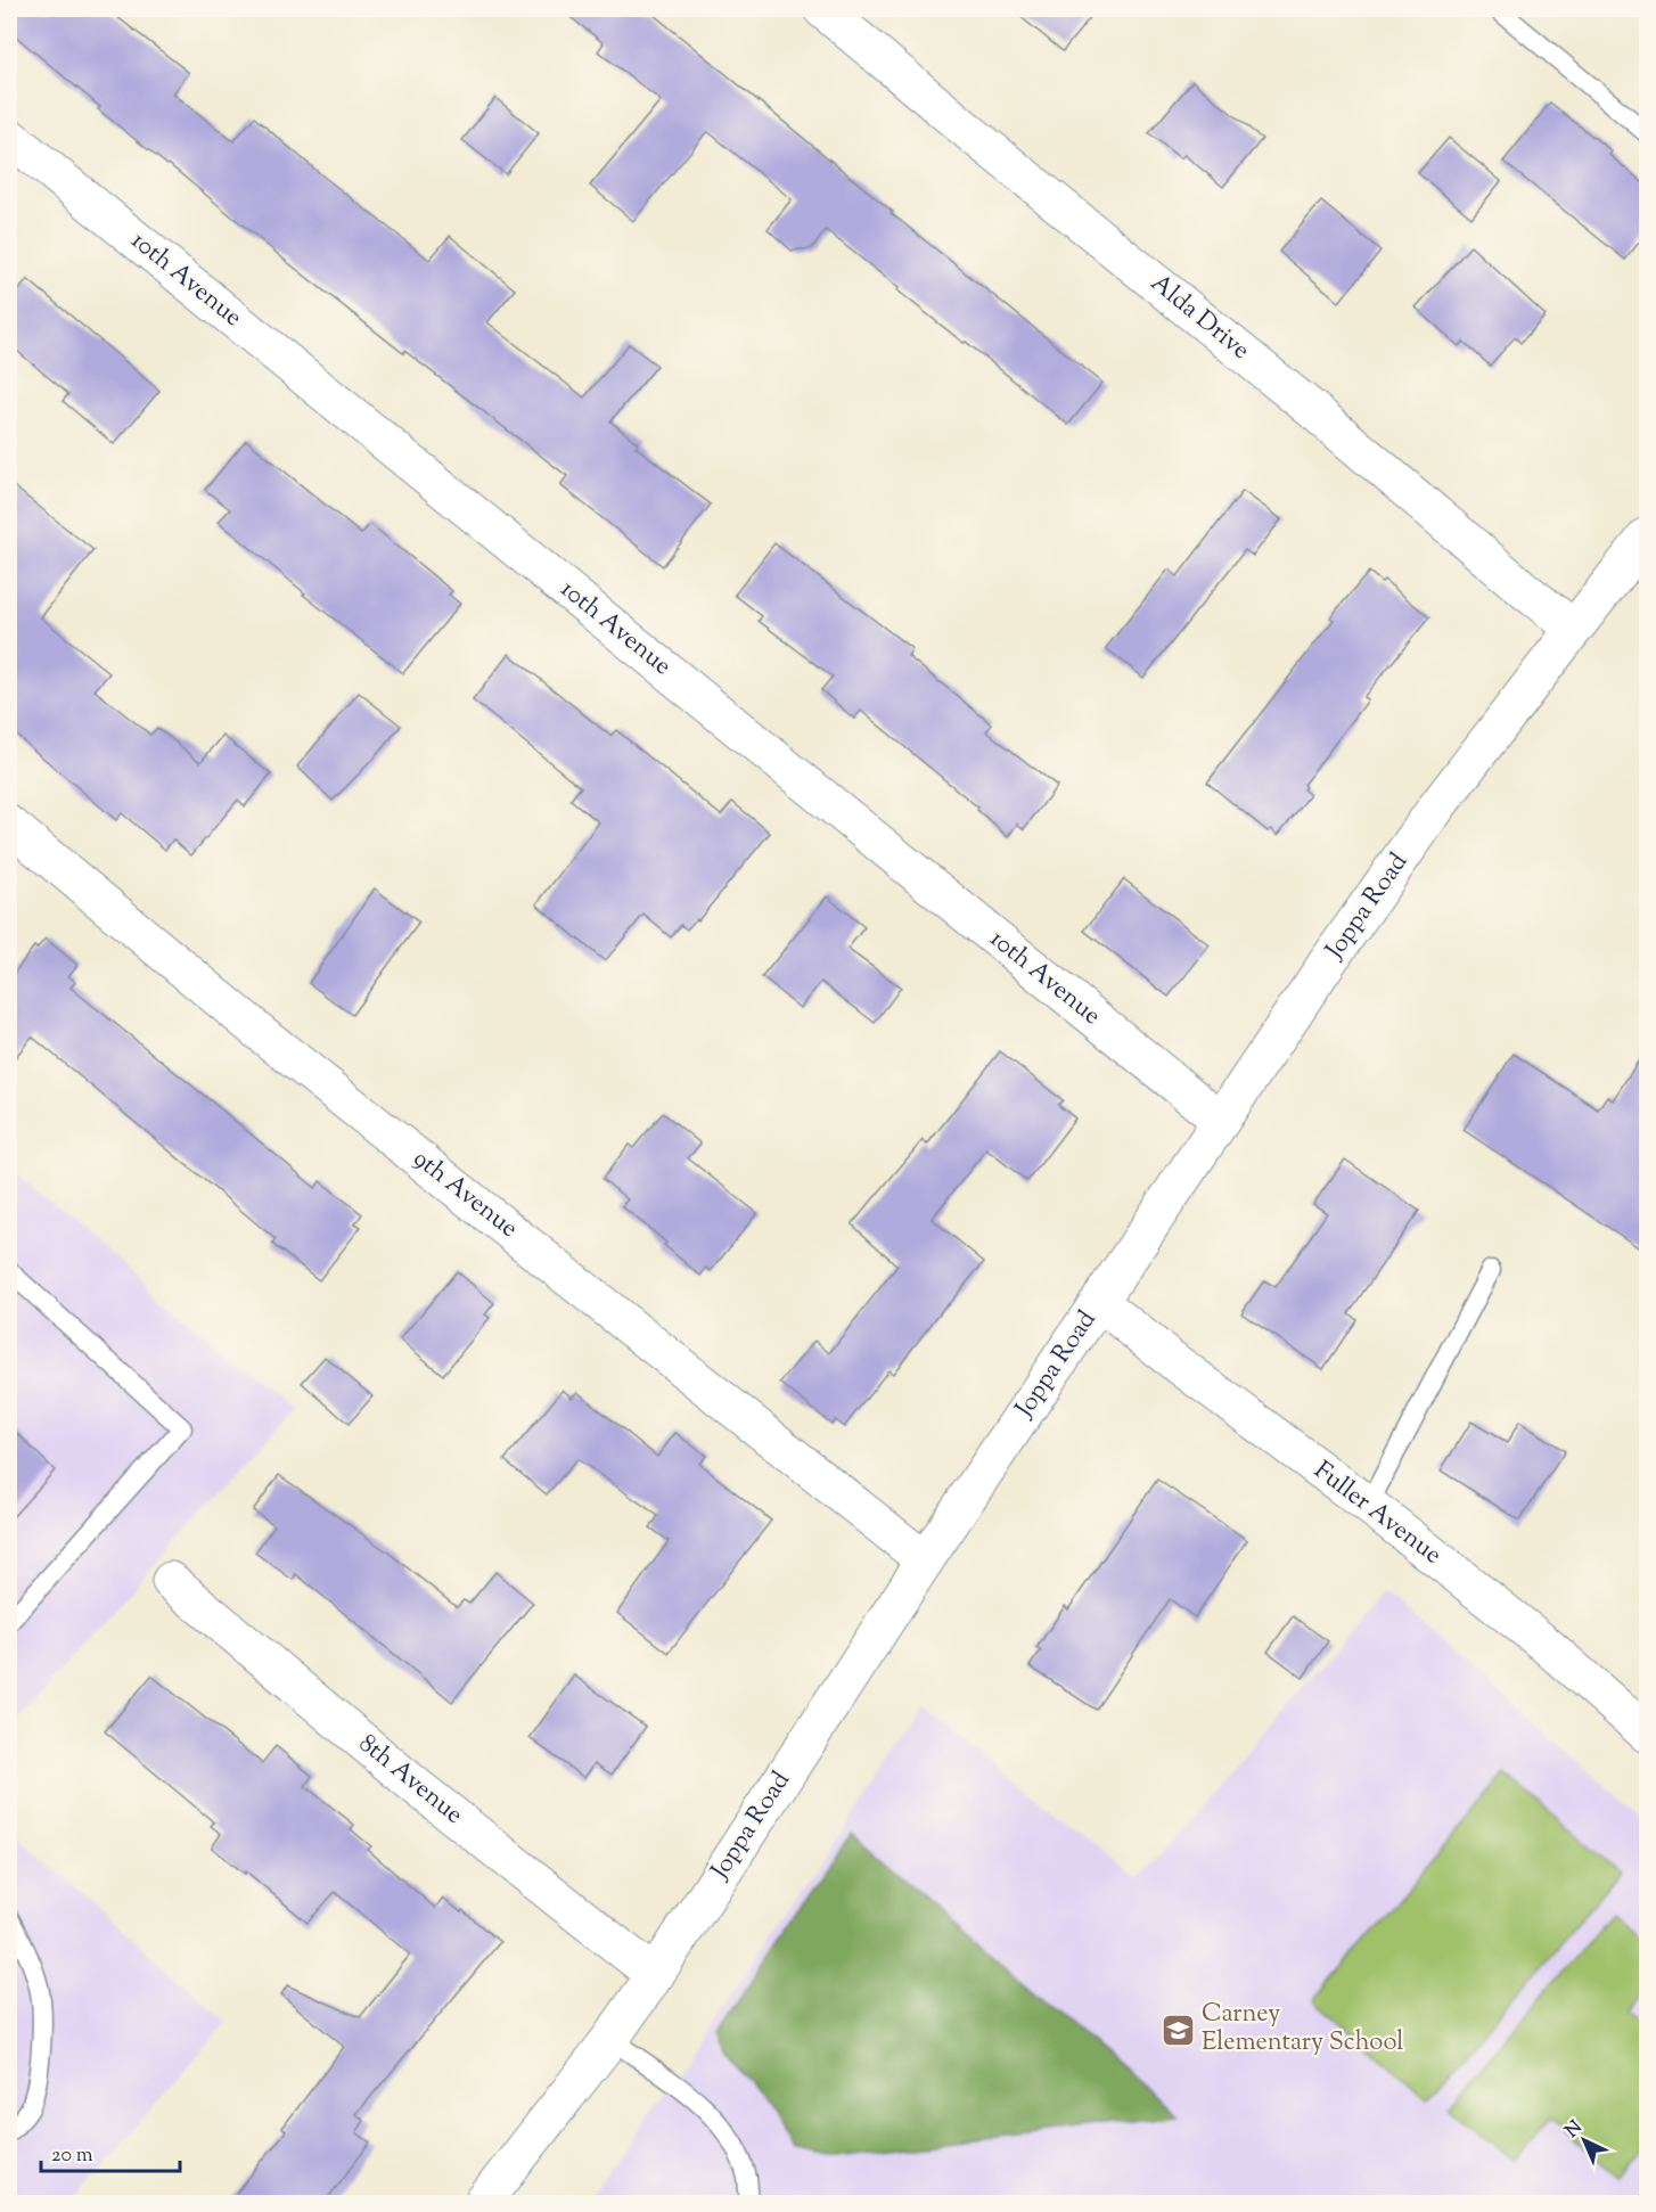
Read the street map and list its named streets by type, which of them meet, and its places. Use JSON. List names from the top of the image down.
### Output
{
  "streets": {
    "street": [
      "10th Avenue",
      "Alda Drive",
      "Joppa Road",
      "9th Avenue",
      "Fuller Avenue",
      "8th Avenue"
    ]
  },
  "crossings": [
    ["10th Avenue", "Joppa Road"],
    ["Alda Drive", "Joppa Road"],
    ["Joppa Road", "9th Avenue"],
    ["Joppa Road", "Fuller Avenue"],
    ["Joppa Road", "8th Avenue"]
  ],
  "places": {
    "school or university": ["Carney Elementary School"]
  },
  "scale_bar": "20 m",
  "north": "top left"
}
